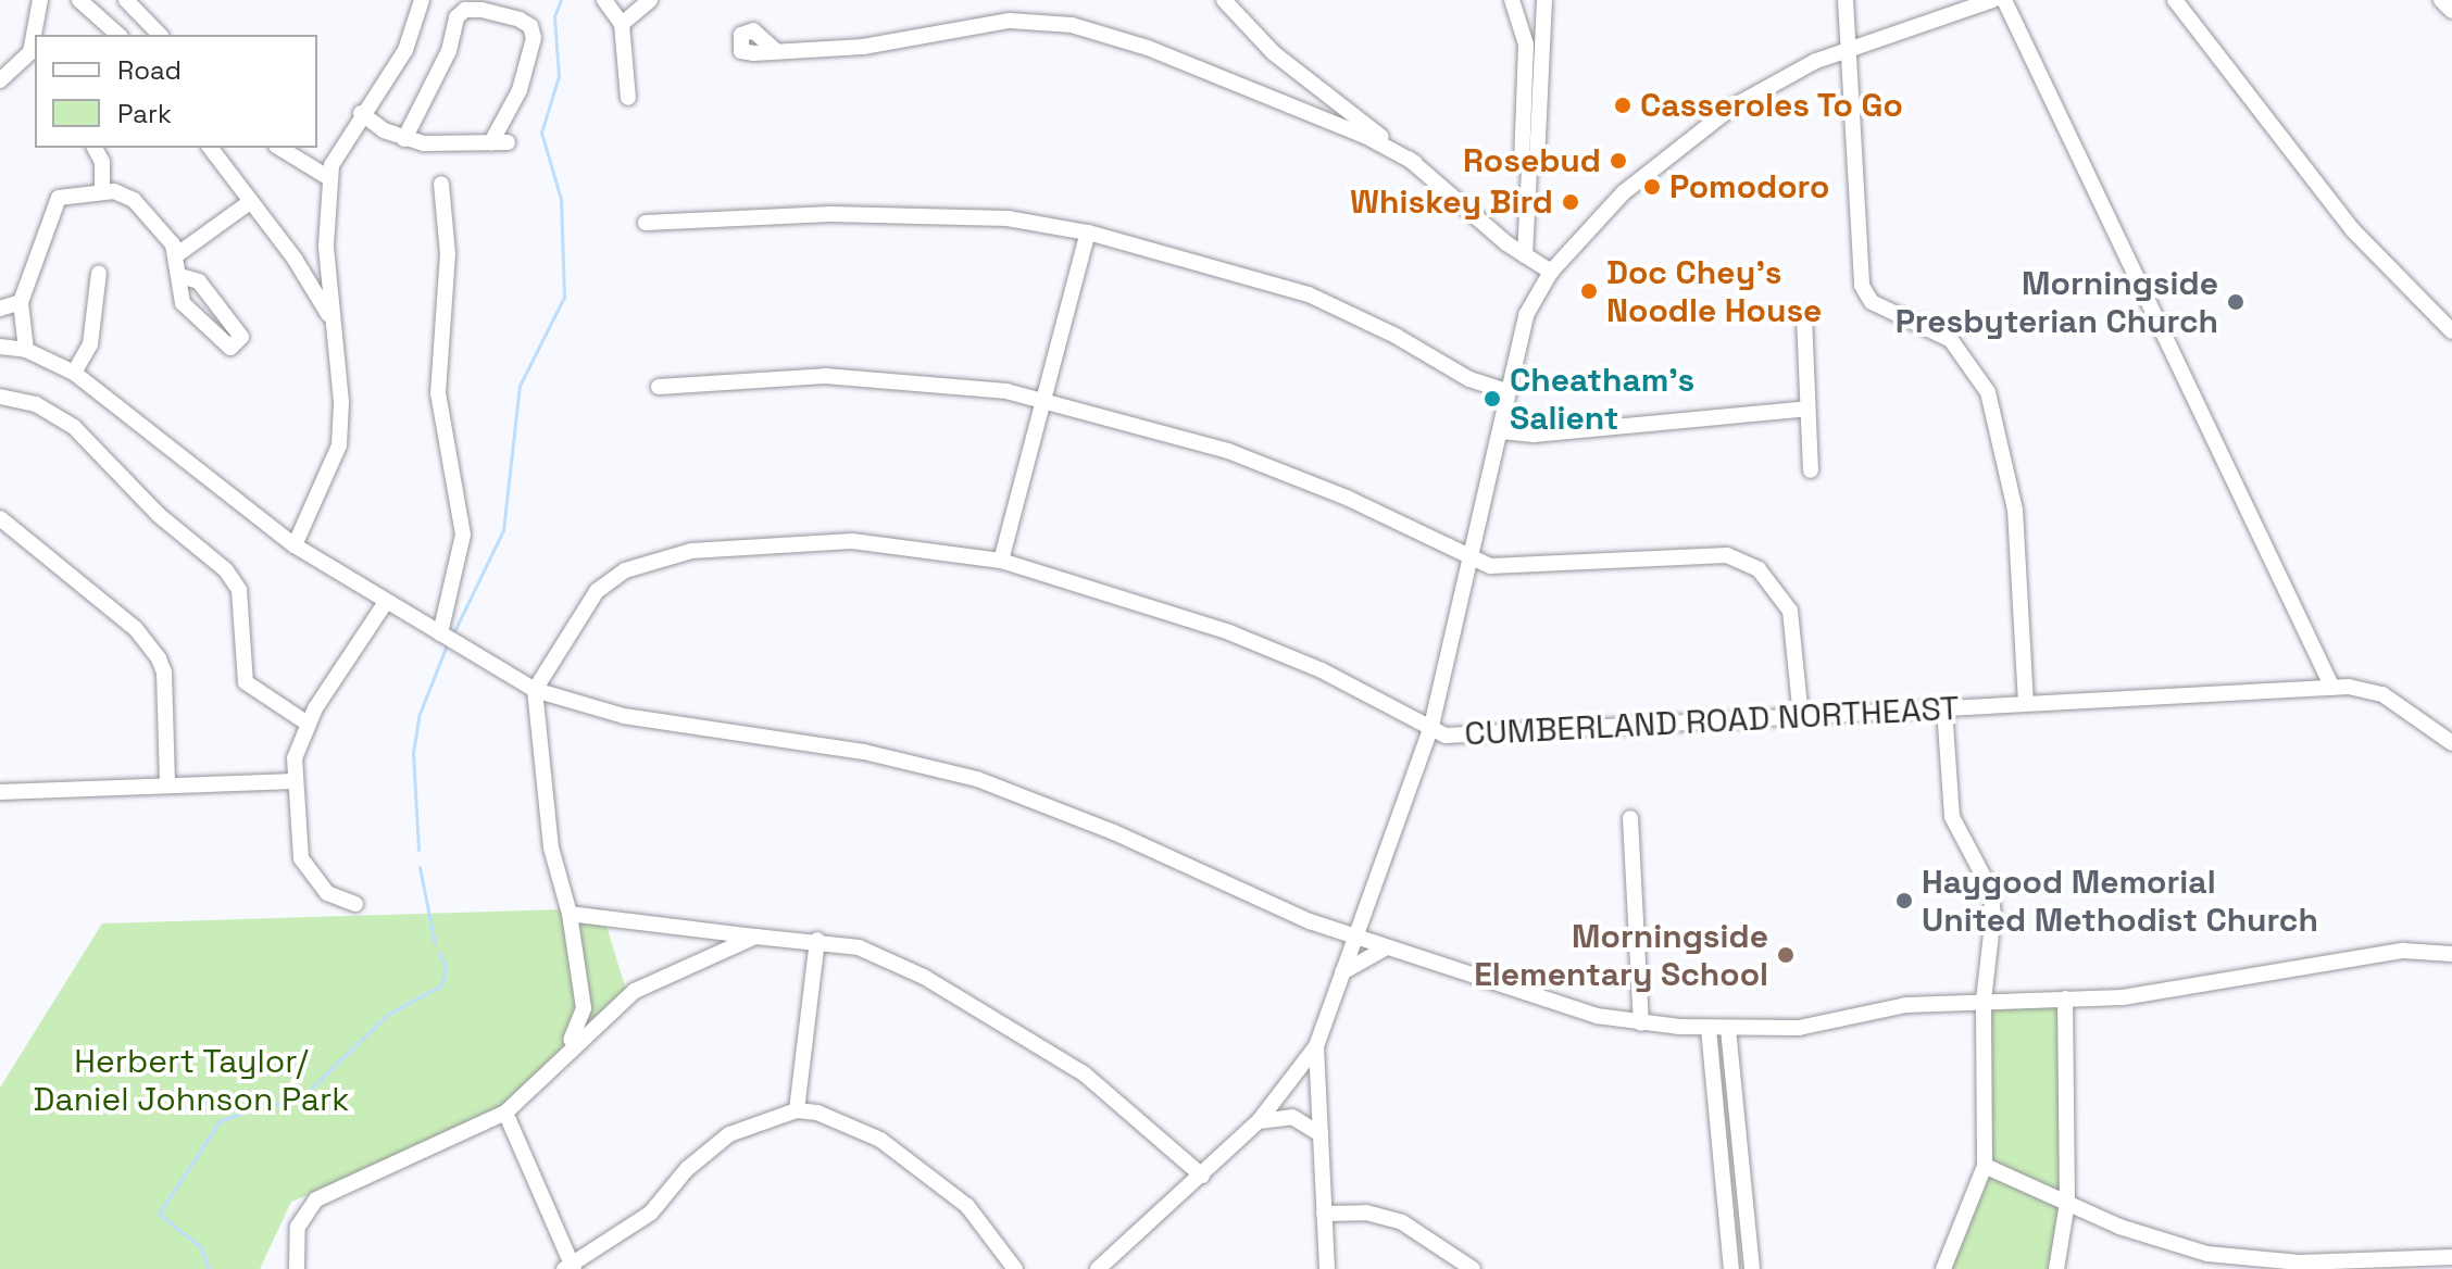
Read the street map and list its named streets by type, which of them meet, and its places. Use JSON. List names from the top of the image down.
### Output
{
  "streets": {
    "street": ["CUMBERLAND ROAD NORTHEAST"]
  },
  "parks": ["Herbert Taylor/ Daniel Johnson Park"],
  "places": [
    "Casseroles To Go",
    "Rosebud",
    "Pomodoro",
    "Whiskey Bird",
    "Doc Chey's Noodle House",
    "Morningside Presbyterian Church",
    "Cheatham's Salient",
    "Haygood Memorial United Methodist Church",
    "Morningside Elementary School"
  ],
  "legend": ["Road", "Park"]
}
